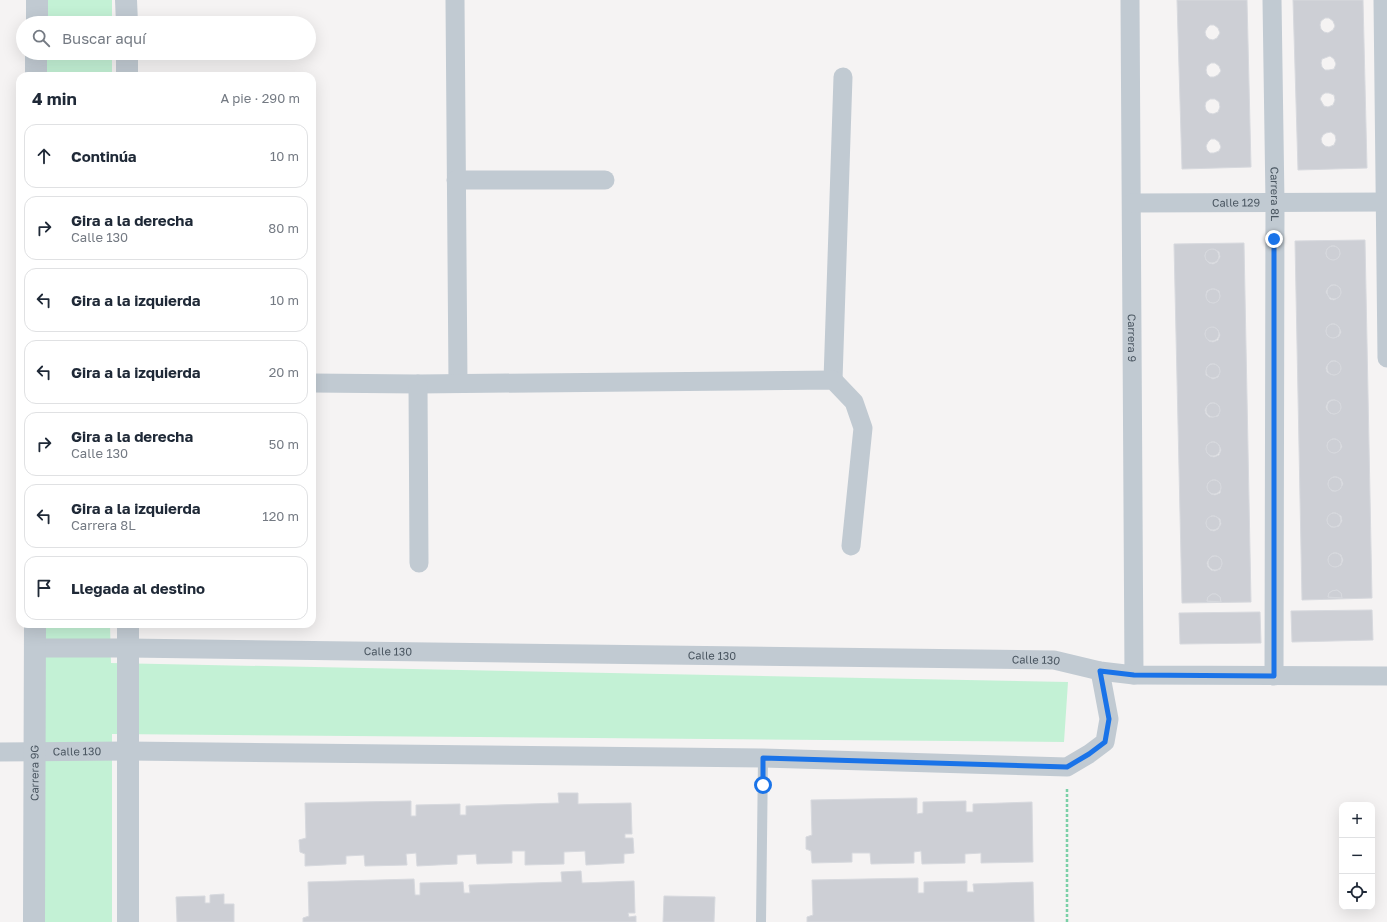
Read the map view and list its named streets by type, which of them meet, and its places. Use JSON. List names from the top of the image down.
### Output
{
  "streets": {
    "street": [
      "Carrera 8L",
      "Calle 129",
      "Carrera 9",
      "Calle 130",
      "Carrera 9G"
    ]
  },
  "crossings": [
    ["Carrera 8L", "Calle 129"],
    ["Carrera 8L", "Calle 130"],
    ["Calle 129", "Carrera 9"],
    ["Carrera 9", "Calle 130"],
    ["Calle 130", "Carrera 9G"]
  ],
  "page": {
    "search": "Buscar aquí",
    "heading": ["4 min", "A pie · 290 m"],
    "list": [
      ["Continúa", "10 m"],
      ["Gira a la derecha", "Calle 130", "80 m"],
      ["Gira a la izquierda", "10 m"],
      ["Gira a la izquierda", "20 m"],
      ["Gira a la derecha", "Calle 130", "50 m"],
      ["Gira a la izquierda", "Carrera 8L", "120 m"],
      "Llegada al destino"
    ],
    "map_buttons": ["+", "−"]
  }
}
